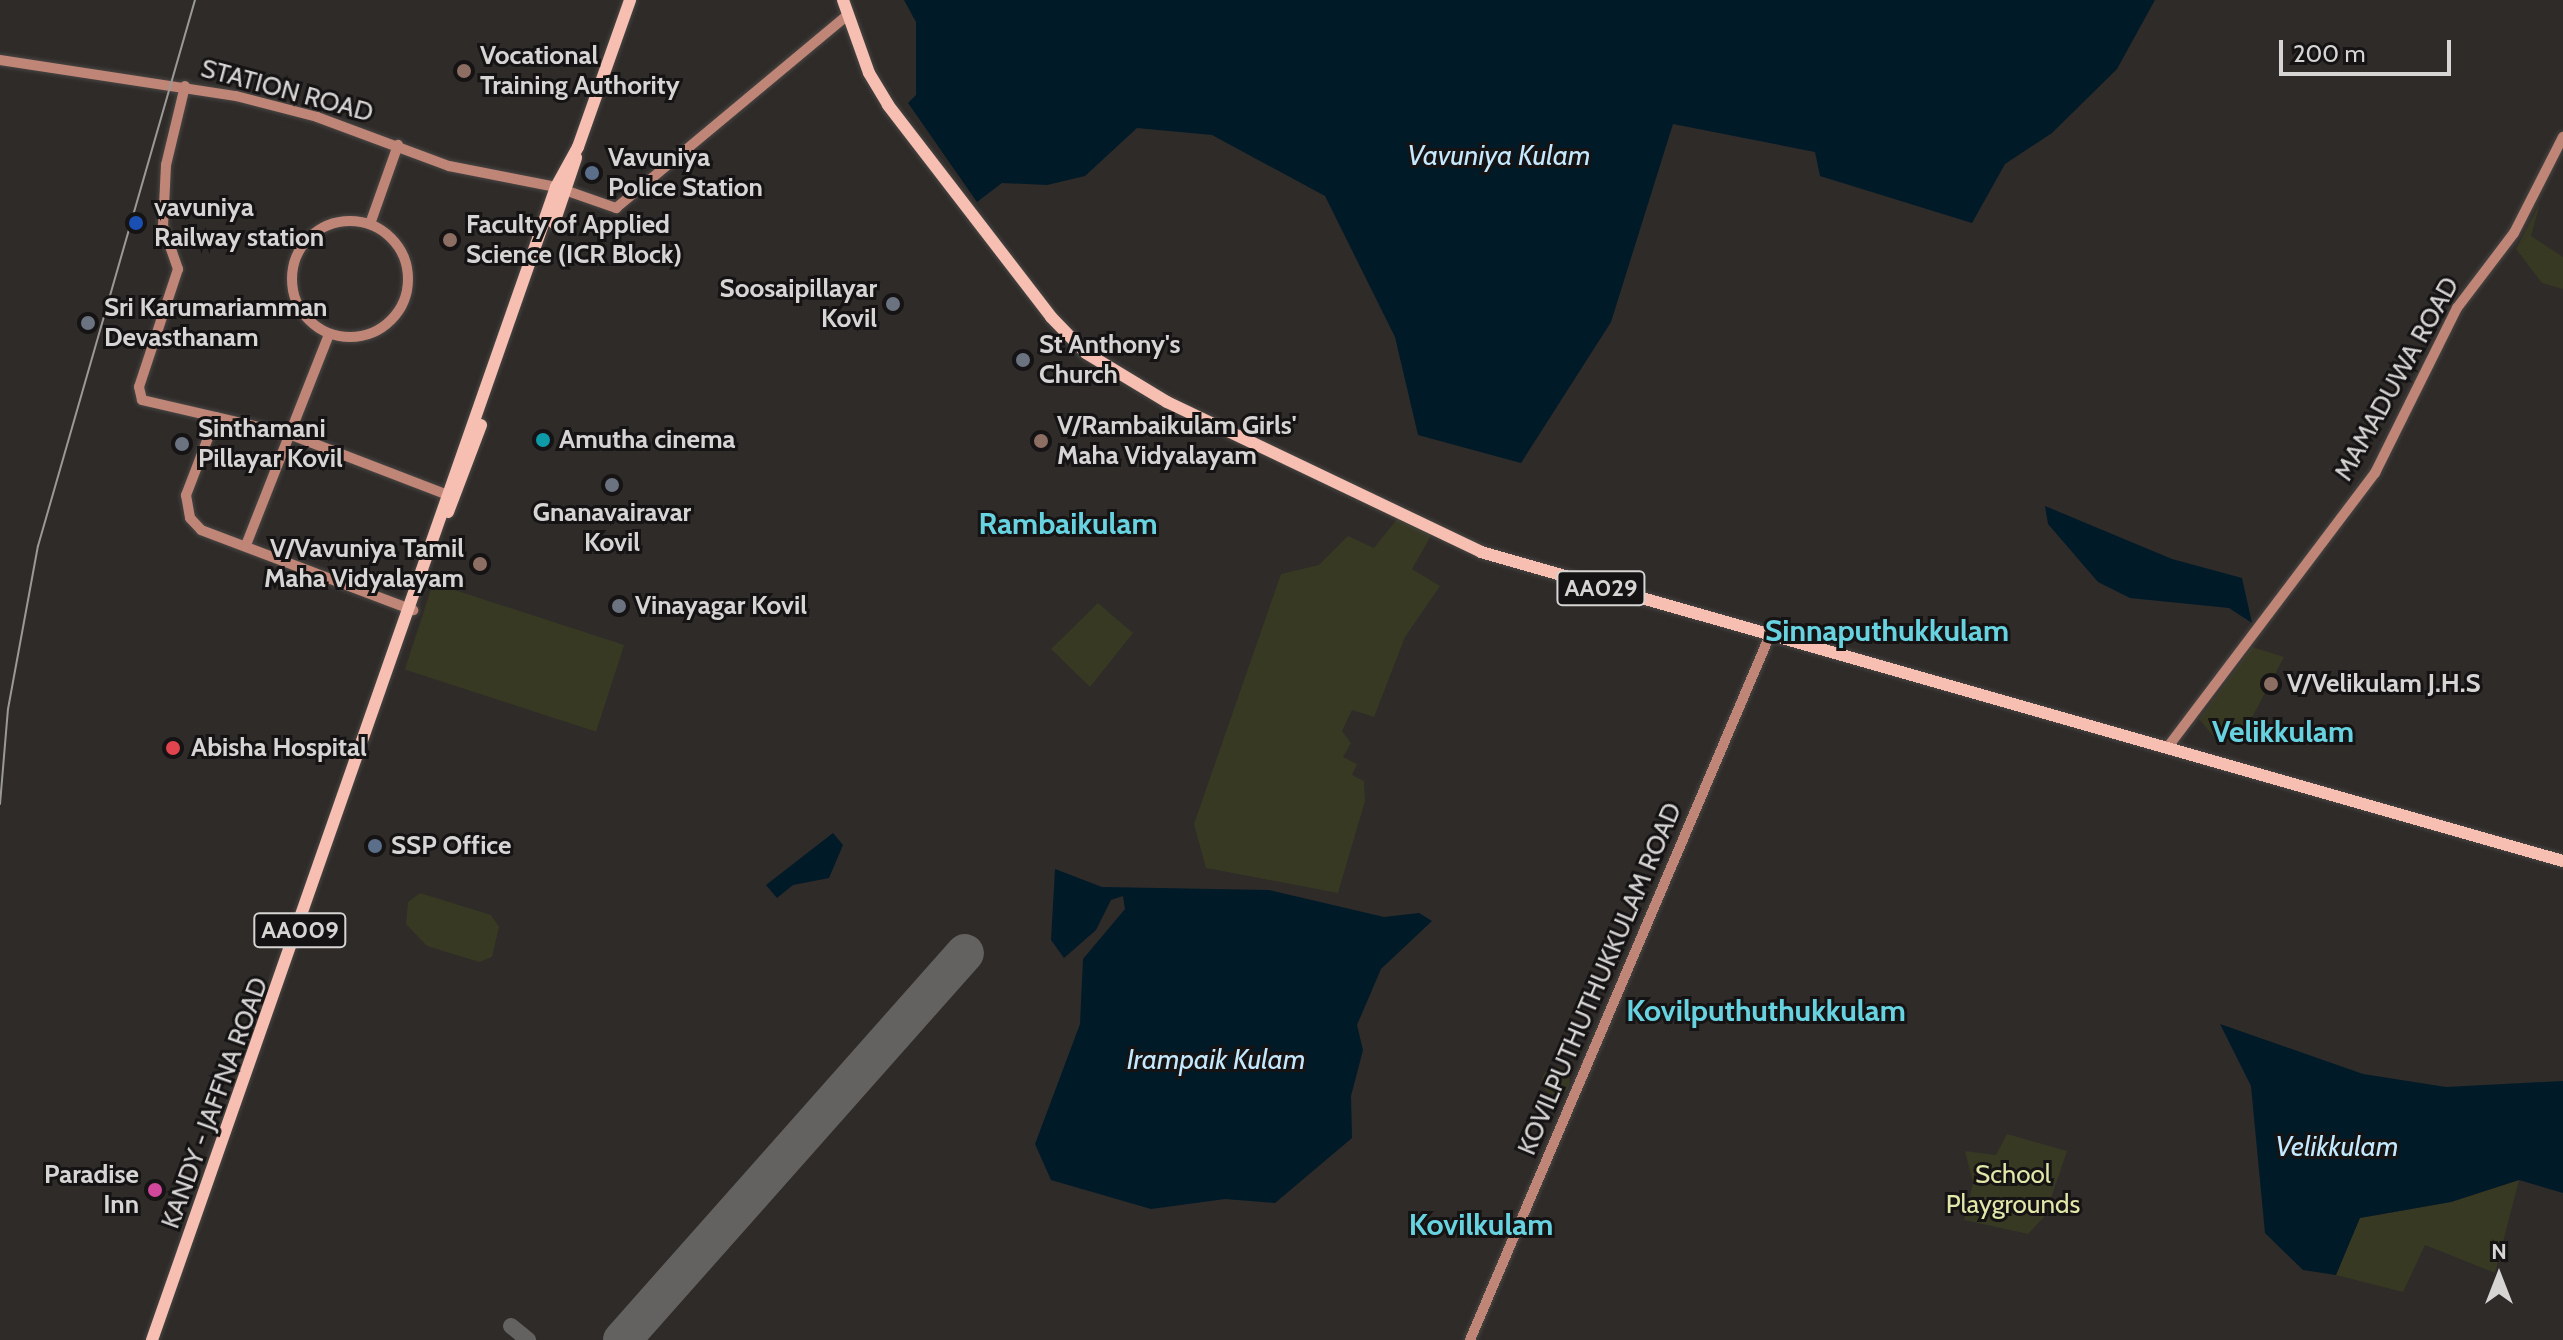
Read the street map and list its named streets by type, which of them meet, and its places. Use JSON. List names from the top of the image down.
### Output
{
  "streets": {
    "highway": ["AA029", "AA009", "KANDY - JAFFNA ROAD"],
    "street": ["STATION ROAD", "MAMADUWA ROAD", "KOVILPUTHUTHUKKULAM ROAD"]
  },
  "crossings": [
    ["STATION ROAD", "AA029"],
    ["STATION ROAD", "KANDY - JAFFNA ROAD"],
    ["MAMADUWA ROAD", "AA029"],
    ["AA029", "KOVILPUTHUTHUKKULAM ROAD"]
  ],
  "districts": [
    "Rambaikulam",
    "Sinnaputhukkulam",
    "Velikkulam",
    "Kovilputhuthukkulam",
    "Kovilkulam"
  ],
  "water": ["Vavuniya Kulam", "Irampaik Kulam", "Velikkulam"],
  "parks": ["School Playgrounds"],
  "places": [
    "Vocational Training Authority",
    "Vavuniya Police Station",
    "vavuniya Railway station",
    "Faculty of Applied Science (ICR Block)",
    "Soosaipillayar Kovil",
    "Sri Karumariamman Devasthanam",
    "St Anthony's Church",
    "Amutha cinema",
    "V/Rambaikulam Girls' Maha Vidyalayam",
    "Sinthamani Pillayar Kovil",
    "Gnanavairavar Kovil",
    "V/Vavuniya Tamil Maha Vidyalayam",
    "Vinayagar Kovil",
    "V/Velikulam J.H.S",
    "Abisha Hospital",
    "SSP Office",
    "Paradise Inn"
  ],
  "scale_bar": "200 m",
  "north": "top"
}
